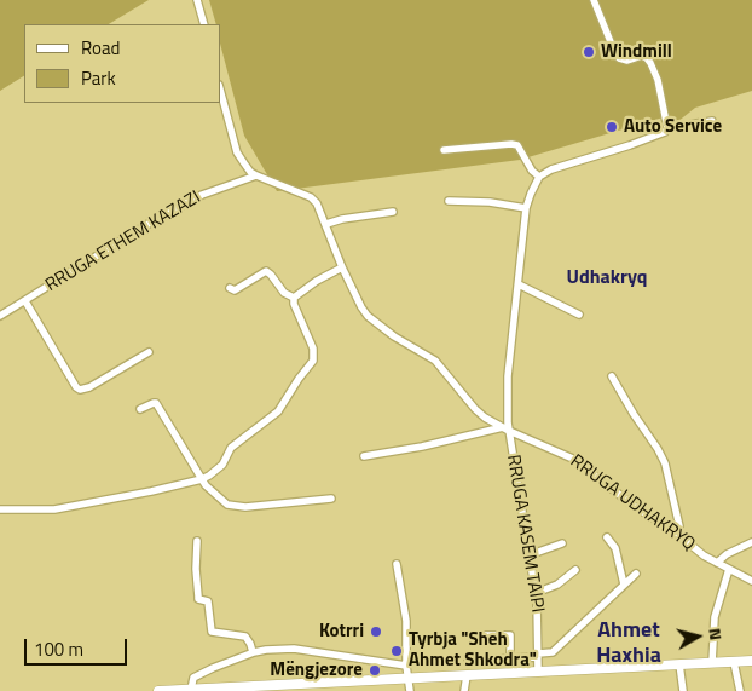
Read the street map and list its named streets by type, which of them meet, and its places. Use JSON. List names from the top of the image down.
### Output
{
  "streets": {
    "street": ["RRUGA ETHEM KAZAZI", "RRUGA UDHAKRYQ", "RRUGA KASEM TAIPI"]
  },
  "crossings": [
    ["RRUGA ETHEM KAZAZI", "RRUGA UDHAKRYQ"],
    ["RRUGA UDHAKRYQ", "RRUGA KASEM TAIPI"]
  ],
  "districts": ["Udhakryq", "Ahmet Haxhia"],
  "places": [
    "Windmill",
    "Auto Service",
    "Kotrri",
    "Tyrbja \"Sheh Ahmet Shkodra\"",
    "Mëngjezore"
  ],
  "legend": ["Road", "Park"],
  "scale_bar": "100 m",
  "north": "right"
}
